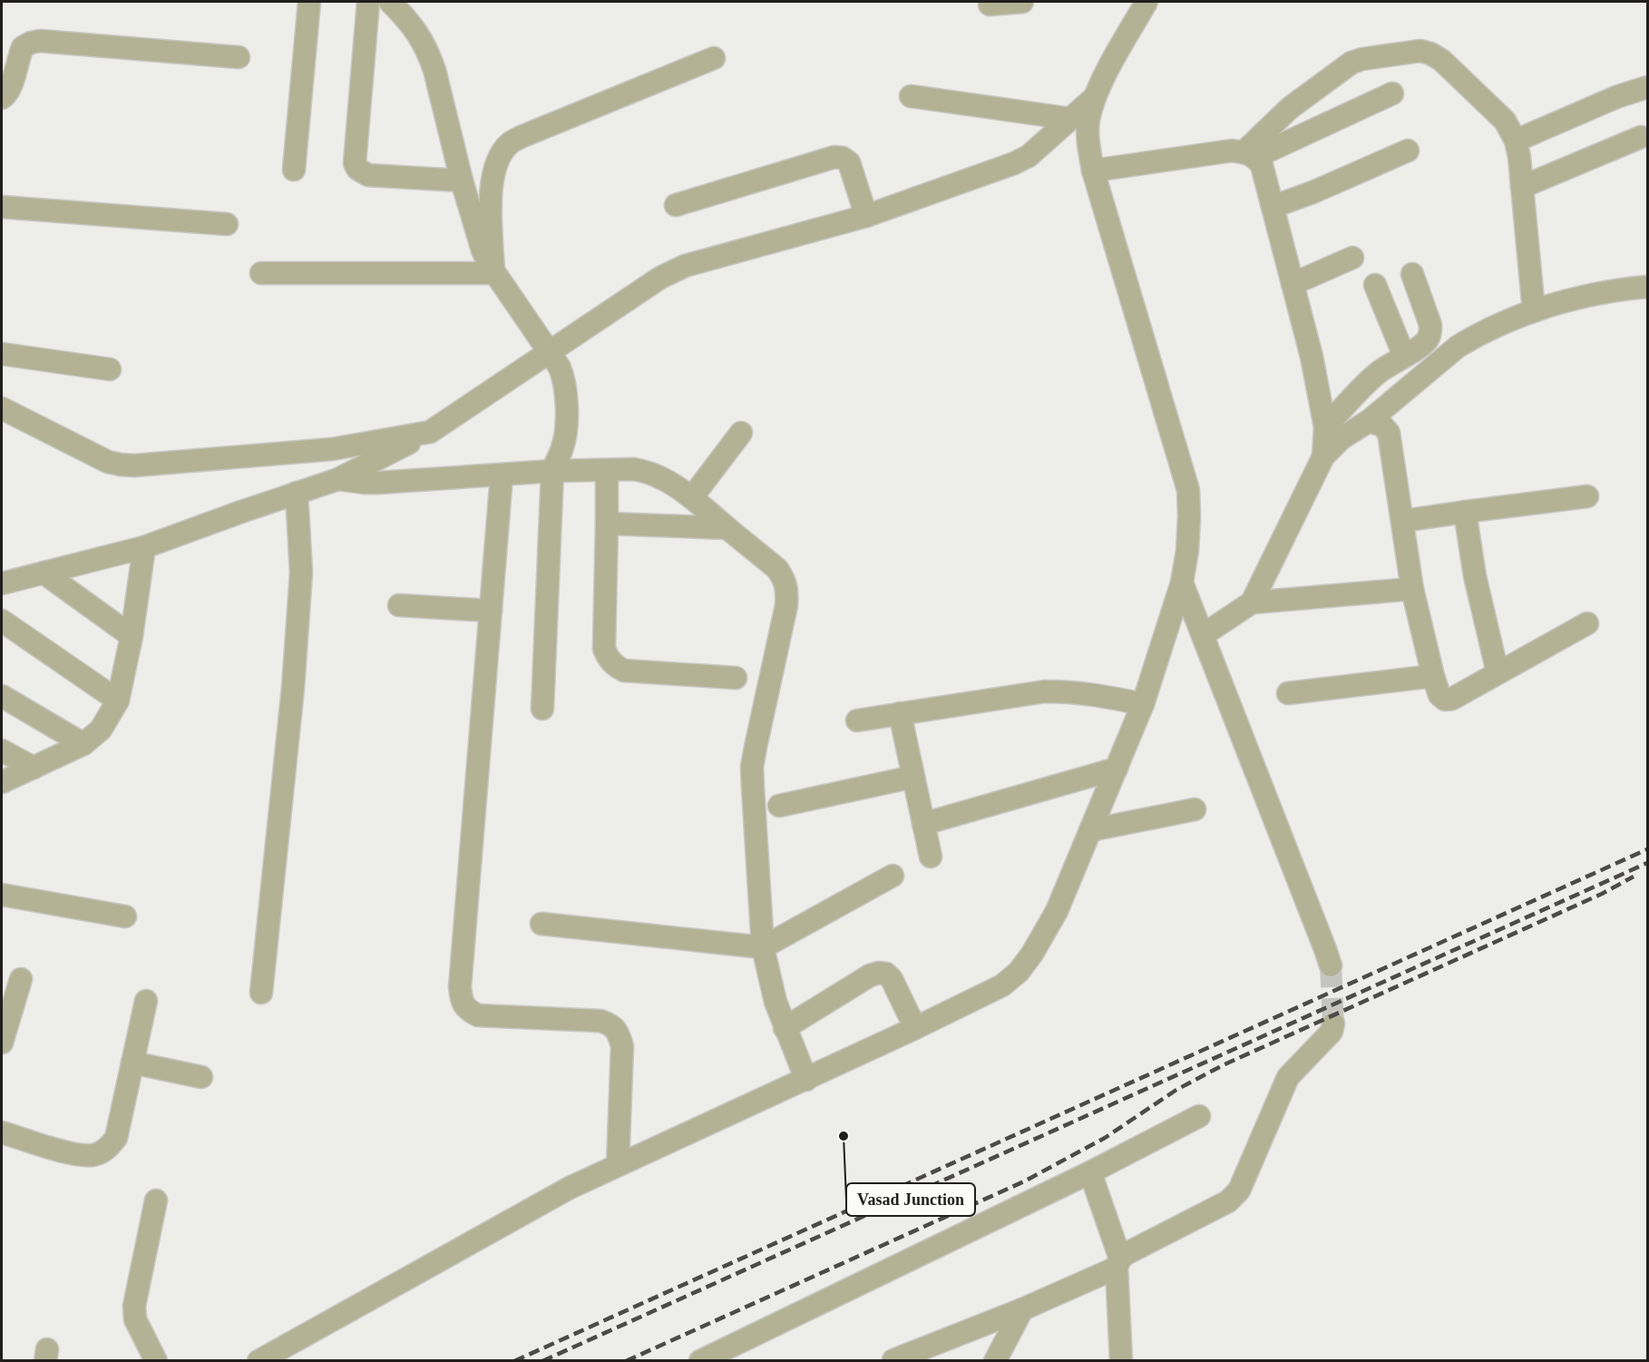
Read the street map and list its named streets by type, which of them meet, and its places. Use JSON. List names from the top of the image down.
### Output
{
  "places": ["Vasad Junction"]
}
